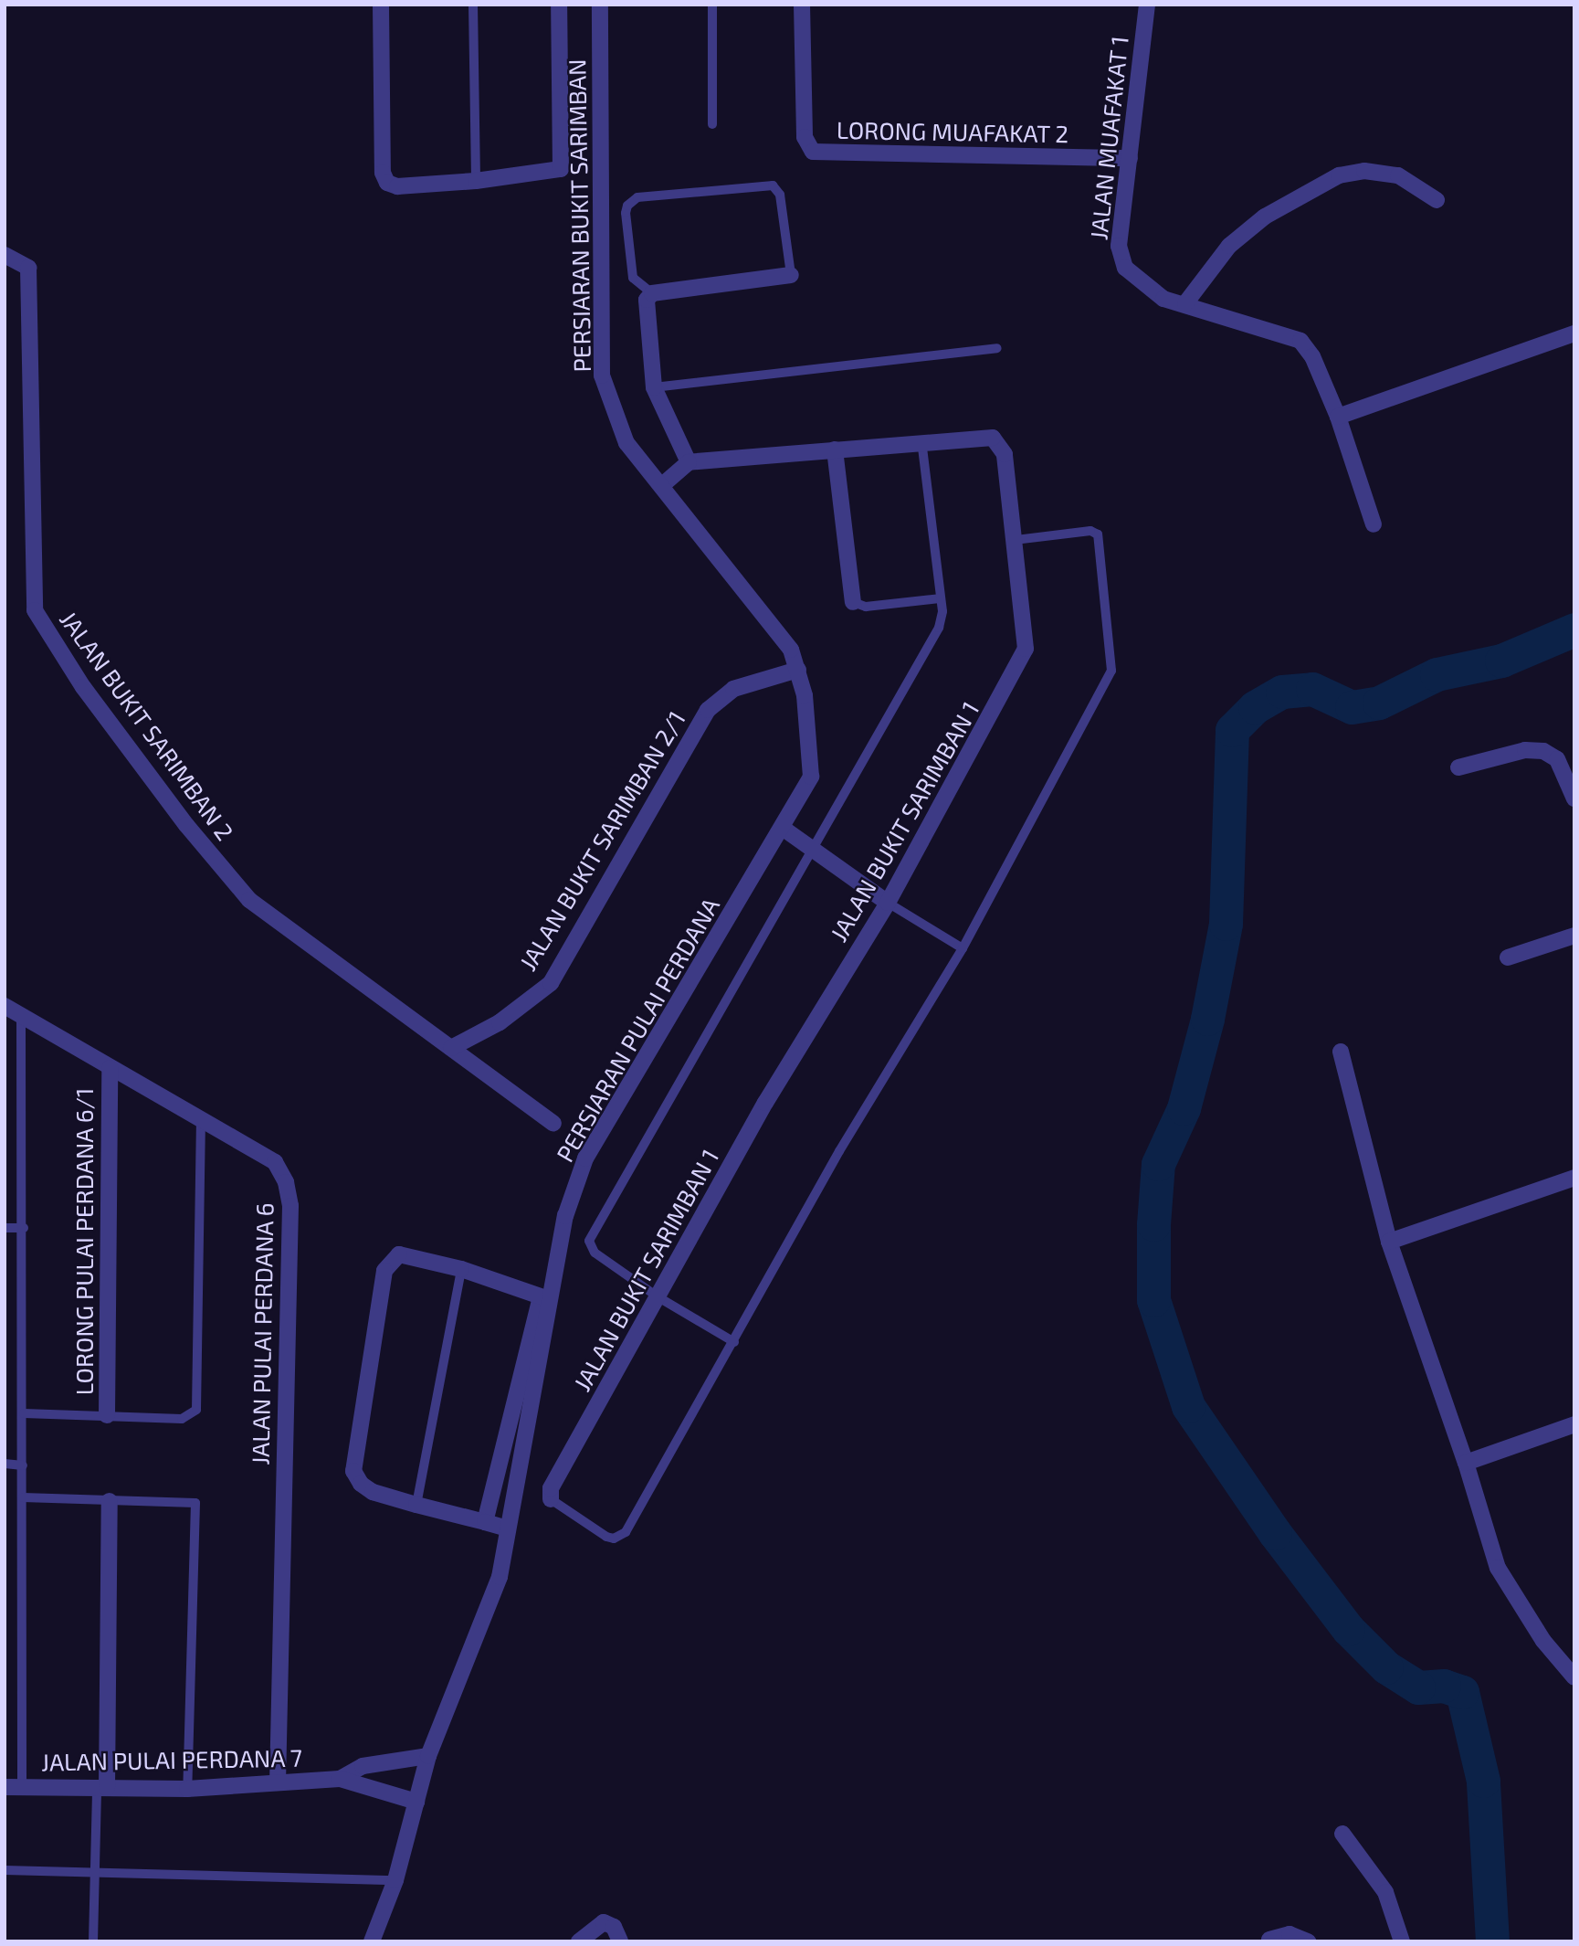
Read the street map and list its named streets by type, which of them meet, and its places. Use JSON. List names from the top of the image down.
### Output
{
  "streets": {
    "street": [
      "LORONG MUAFAKAT 2",
      "JALAN MUAFAKAT 1",
      "PERSIARAN BUKIT SARIMBAN",
      "JALAN BUKIT SARIMBAN 2",
      "JALAN BUKIT SARIMBAN 1",
      "JALAN BUKIT SARIMBAN 2/1",
      "PERSIARAN PULAI PERDANA",
      "LORONG PULAI PERDANA 6/1",
      "JALAN PULAI PERDANA 6",
      "JALAN PULAI PERDANA 7"
    ]
  },
  "crossings": [
    ["LORONG MUAFAKAT 2", "JALAN MUAFAKAT 1"],
    ["PERSIARAN BUKIT SARIMBAN", "PERSIARAN PULAI PERDANA"],
    ["JALAN BUKIT SARIMBAN 2", "JALAN BUKIT SARIMBAN 2/1"],
    ["JALAN BUKIT SARIMBAN 2/1", "PERSIARAN PULAI PERDANA"],
    ["PERSIARAN PULAI PERDANA", "JALAN PULAI PERDANA 7"],
    ["LORONG PULAI PERDANA 6/1", "JALAN PULAI PERDANA 6"],
    ["JALAN PULAI PERDANA 6", "JALAN PULAI PERDANA 7"]
  ]
}
